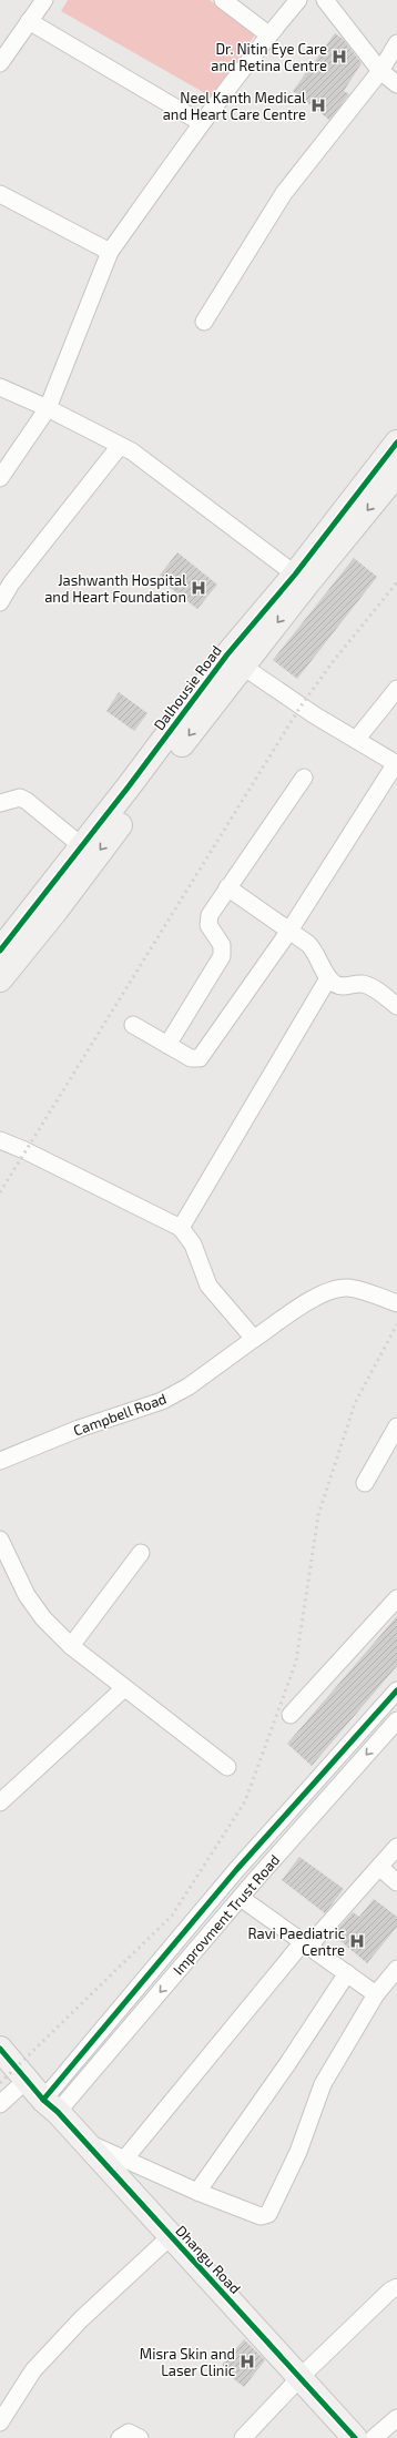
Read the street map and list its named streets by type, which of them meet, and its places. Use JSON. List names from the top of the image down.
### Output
{
  "streets": {
    "street": [
      "Dalhousie Road",
      "Campbell Road",
      "Improvment Trust Road",
      "Dhangu Road"
    ]
  },
  "crossings": [
    ["Improvment Trust Road", "Dhangu Road"]
  ],
  "places": {
    "hospital": [
      "Dr. Nitin Eye Care and Retina Centre",
      "Neel Kanth Medical and Heart Care Centre",
      "Jashwanth Hospital and Heart Foundation",
      "Ravi Paediatric Centre",
      "Misra Skin and Laser Clinic"
    ]
  }
}
